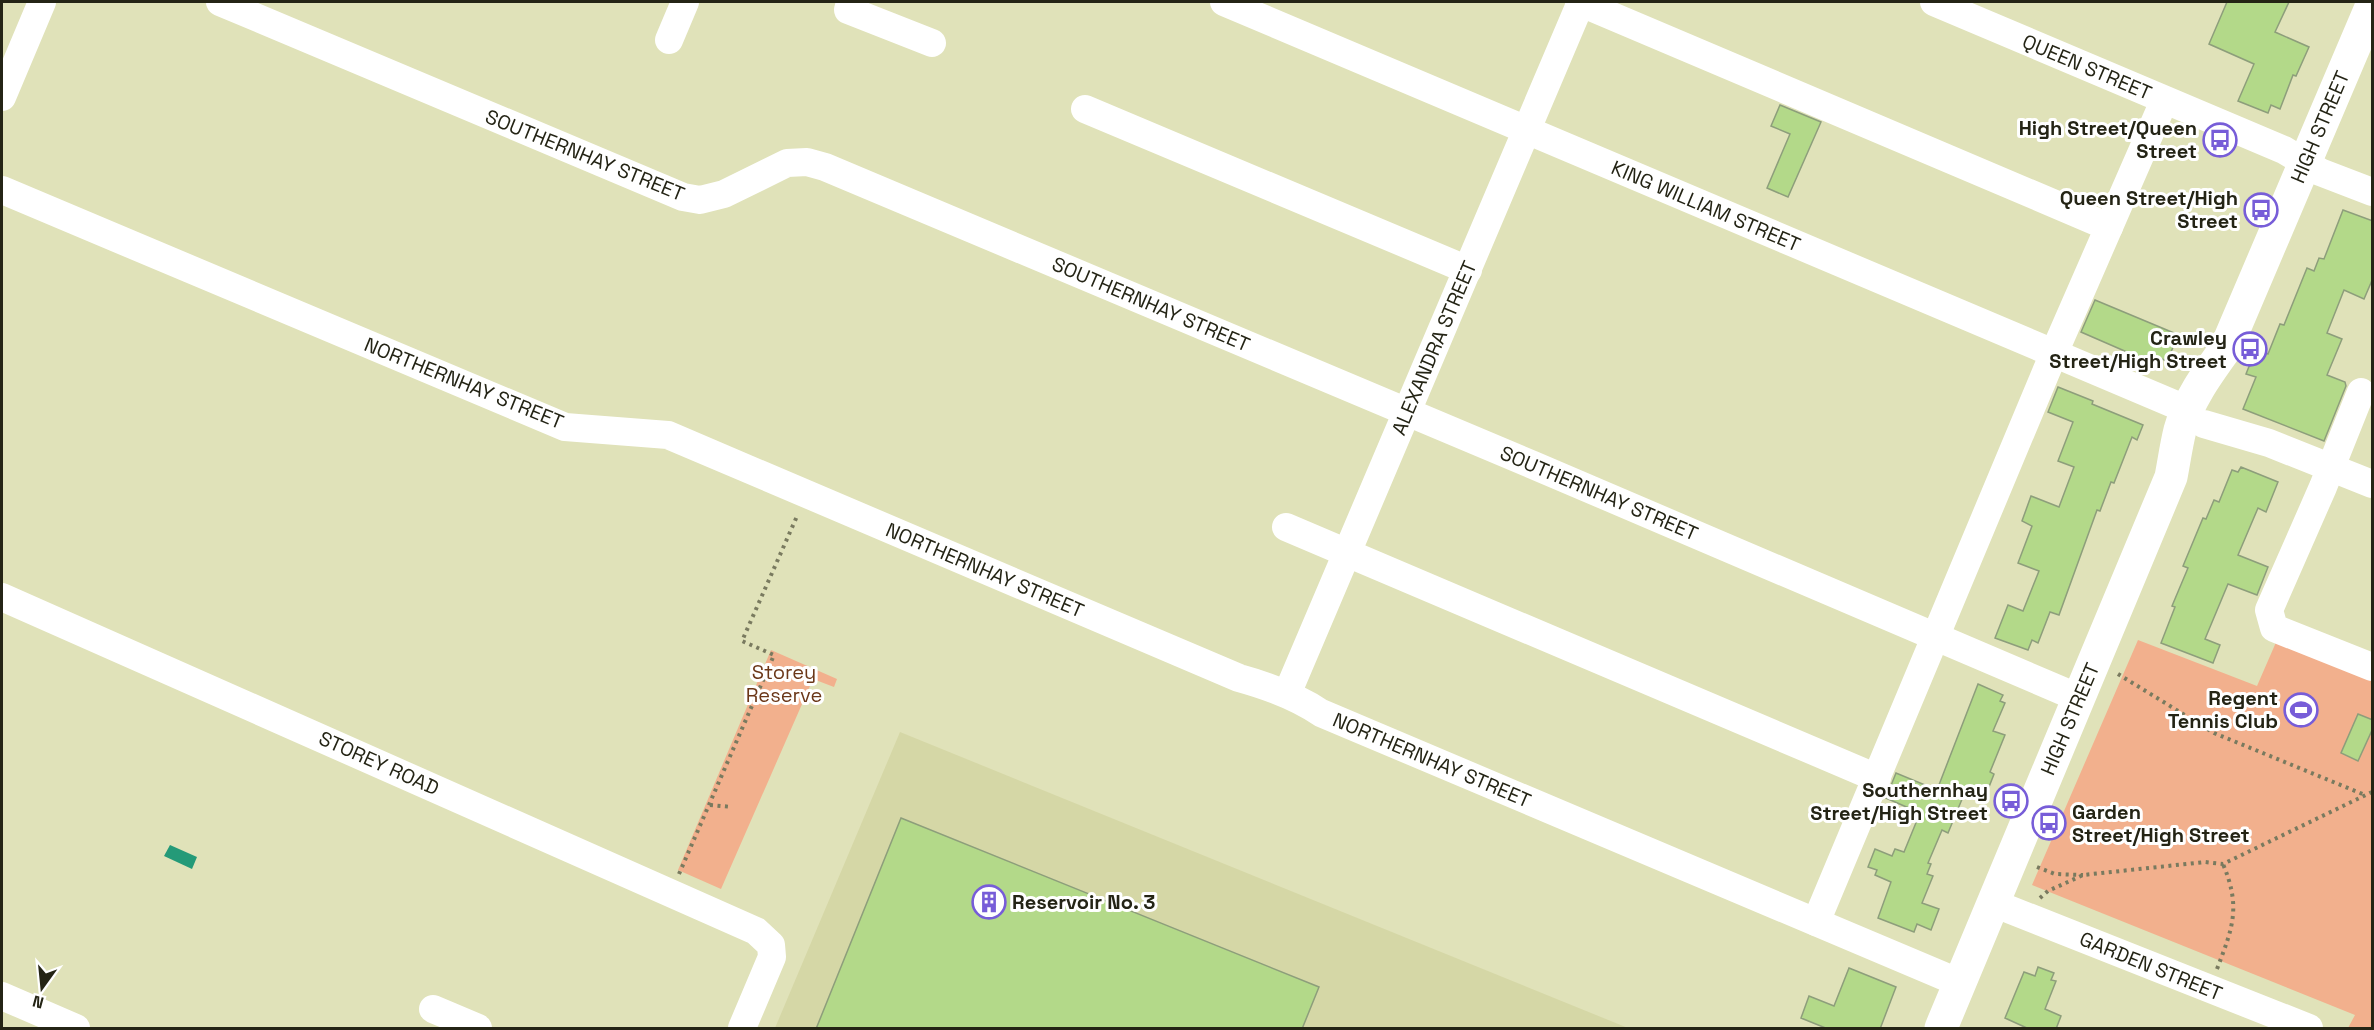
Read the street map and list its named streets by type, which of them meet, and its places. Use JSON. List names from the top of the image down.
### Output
{
  "streets": {
    "main road": ["HIGH STREET"],
    "street": [
      "QUEEN STREET",
      "SOUTHERNHAY STREET",
      "KING WILLIAM STREET",
      "ALEXANDRA STREET",
      "NORTHERNHAY STREET",
      "STOREY ROAD",
      "GARDEN STREET"
    ]
  },
  "crossings": [
    ["QUEEN STREET", "HIGH STREET"],
    ["HIGH STREET", "SOUTHERNHAY STREET"],
    ["HIGH STREET", "KING WILLIAM STREET"],
    ["HIGH STREET", "NORTHERNHAY STREET"],
    ["HIGH STREET", "GARDEN STREET"],
    ["SOUTHERNHAY STREET", "ALEXANDRA STREET"],
    ["KING WILLIAM STREET", "ALEXANDRA STREET"],
    ["ALEXANDRA STREET", "NORTHERNHAY STREET"]
  ],
  "parks": ["Storey Reserve"],
  "places": {
    "bus stop": [
      "High Street/Queen Street",
      "Queen Street/High Street",
      "Crawley Street/High Street",
      "Southernhay Street/High Street",
      "Garden Street/High Street"
    ],
    "sports": ["Regent Tennis Club"],
    "building": ["Reservoir No. 3"]
  },
  "north": "bottom"
}
